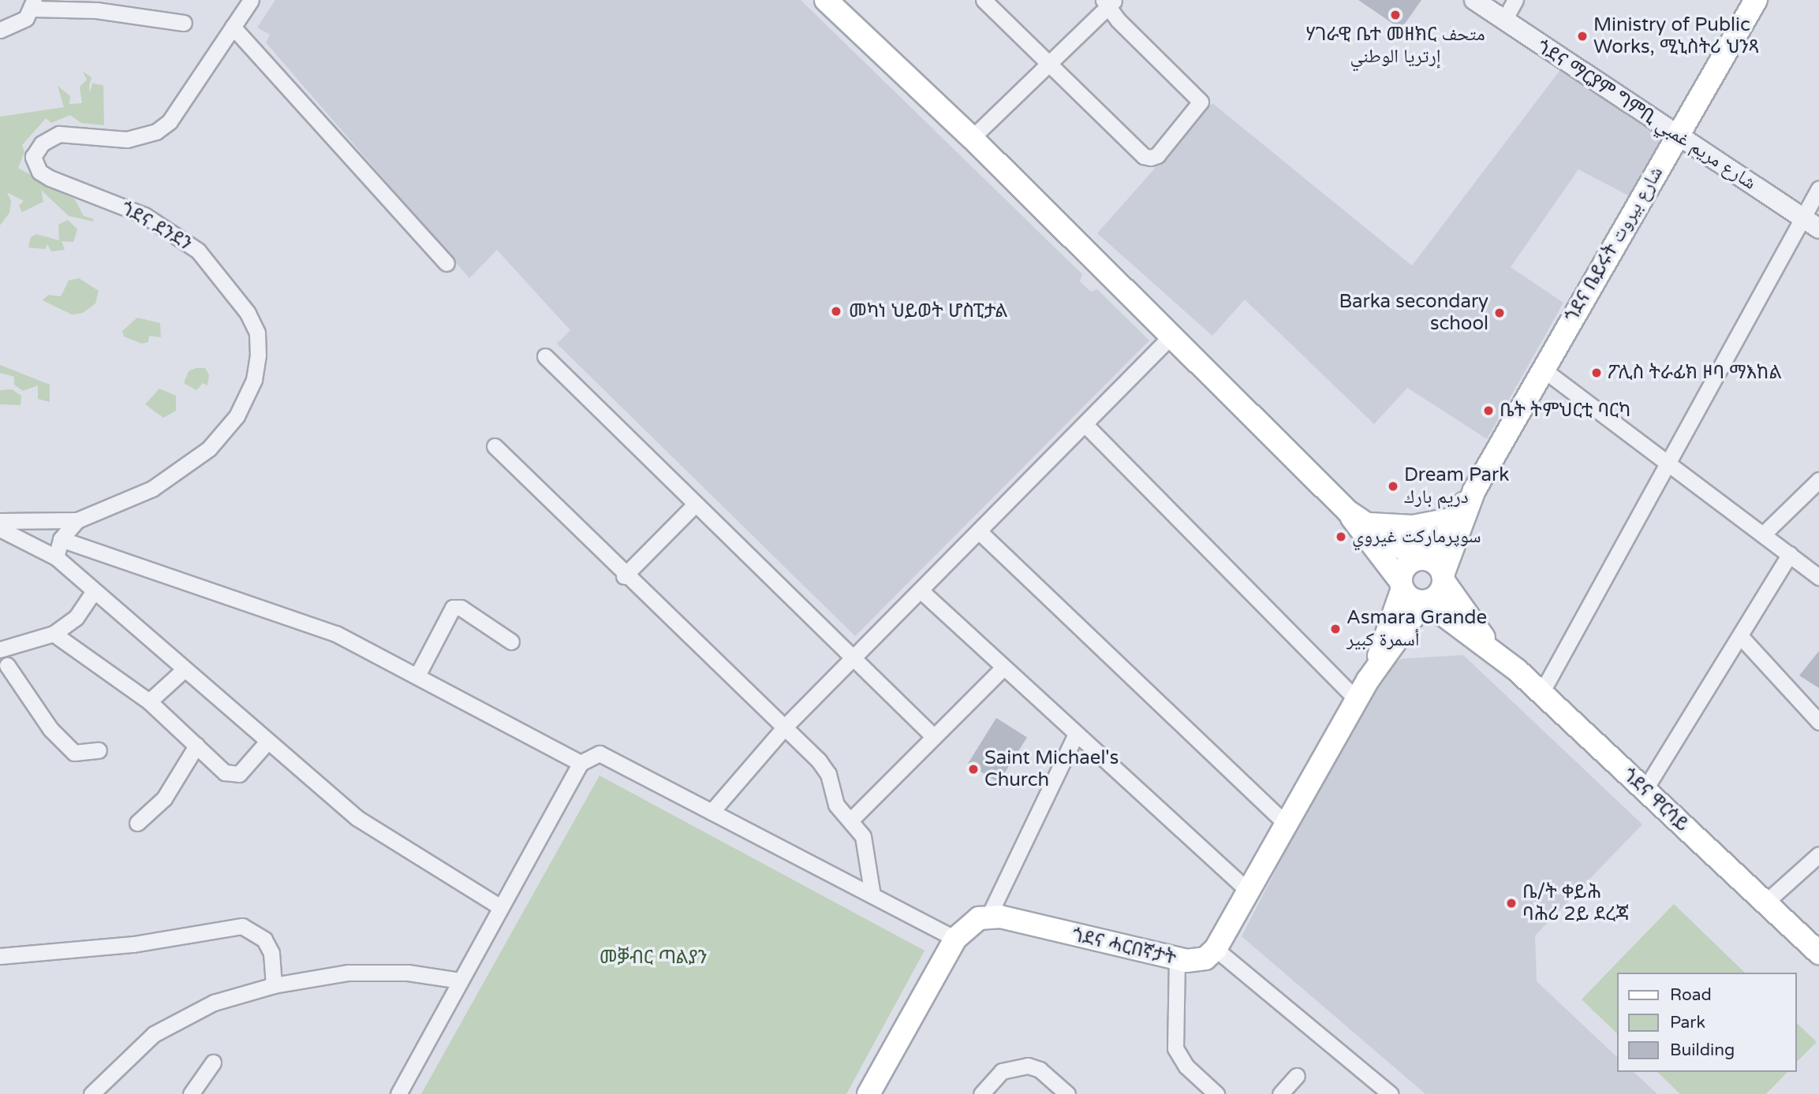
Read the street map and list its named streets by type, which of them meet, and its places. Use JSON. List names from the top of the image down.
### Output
{
  "streets": {
    "main road": ["ጎደና ቤይሩት شارع بيروت", "ጎደና ዋርሳይ", "ጎደና ሓርበኛታት"],
    "street": ["ጎደና ማርያም ግምቢ شارع مريم غمبي", "ጎደና ደንደን"]
  },
  "crossings": [
    ["ጎደና ማርያም ግምቢ شارع مريم غمبي", "ጎደና ቤይሩት شارع بيروت"]
  ],
  "parks": ["መቓብር ጣልያን"],
  "places": [
    "ሃገራዊ ቤተ መዘክር متحف إرتريا الوطني",
    "Ministry of Public Works, ሚኒስትሪ ህንጻ",
    "መካነ ህይወት ሆስፒታል",
    "Barka secondary school",
    "ፖሊስ ትራፊክ ዞባ ማእከል",
    "ቤት ትምህርቲ ባርካ",
    "Dream Park دريم بارك",
    "سوپرمارکت غيروي",
    "Asmara Grande أسمرة كبير",
    "Saint Michael's Church",
    "ቤ/ት ቀይሕ ባሕሪ 2ይ ደረጃ"
  ],
  "legend": ["Road", "Park", "Building"]
}
